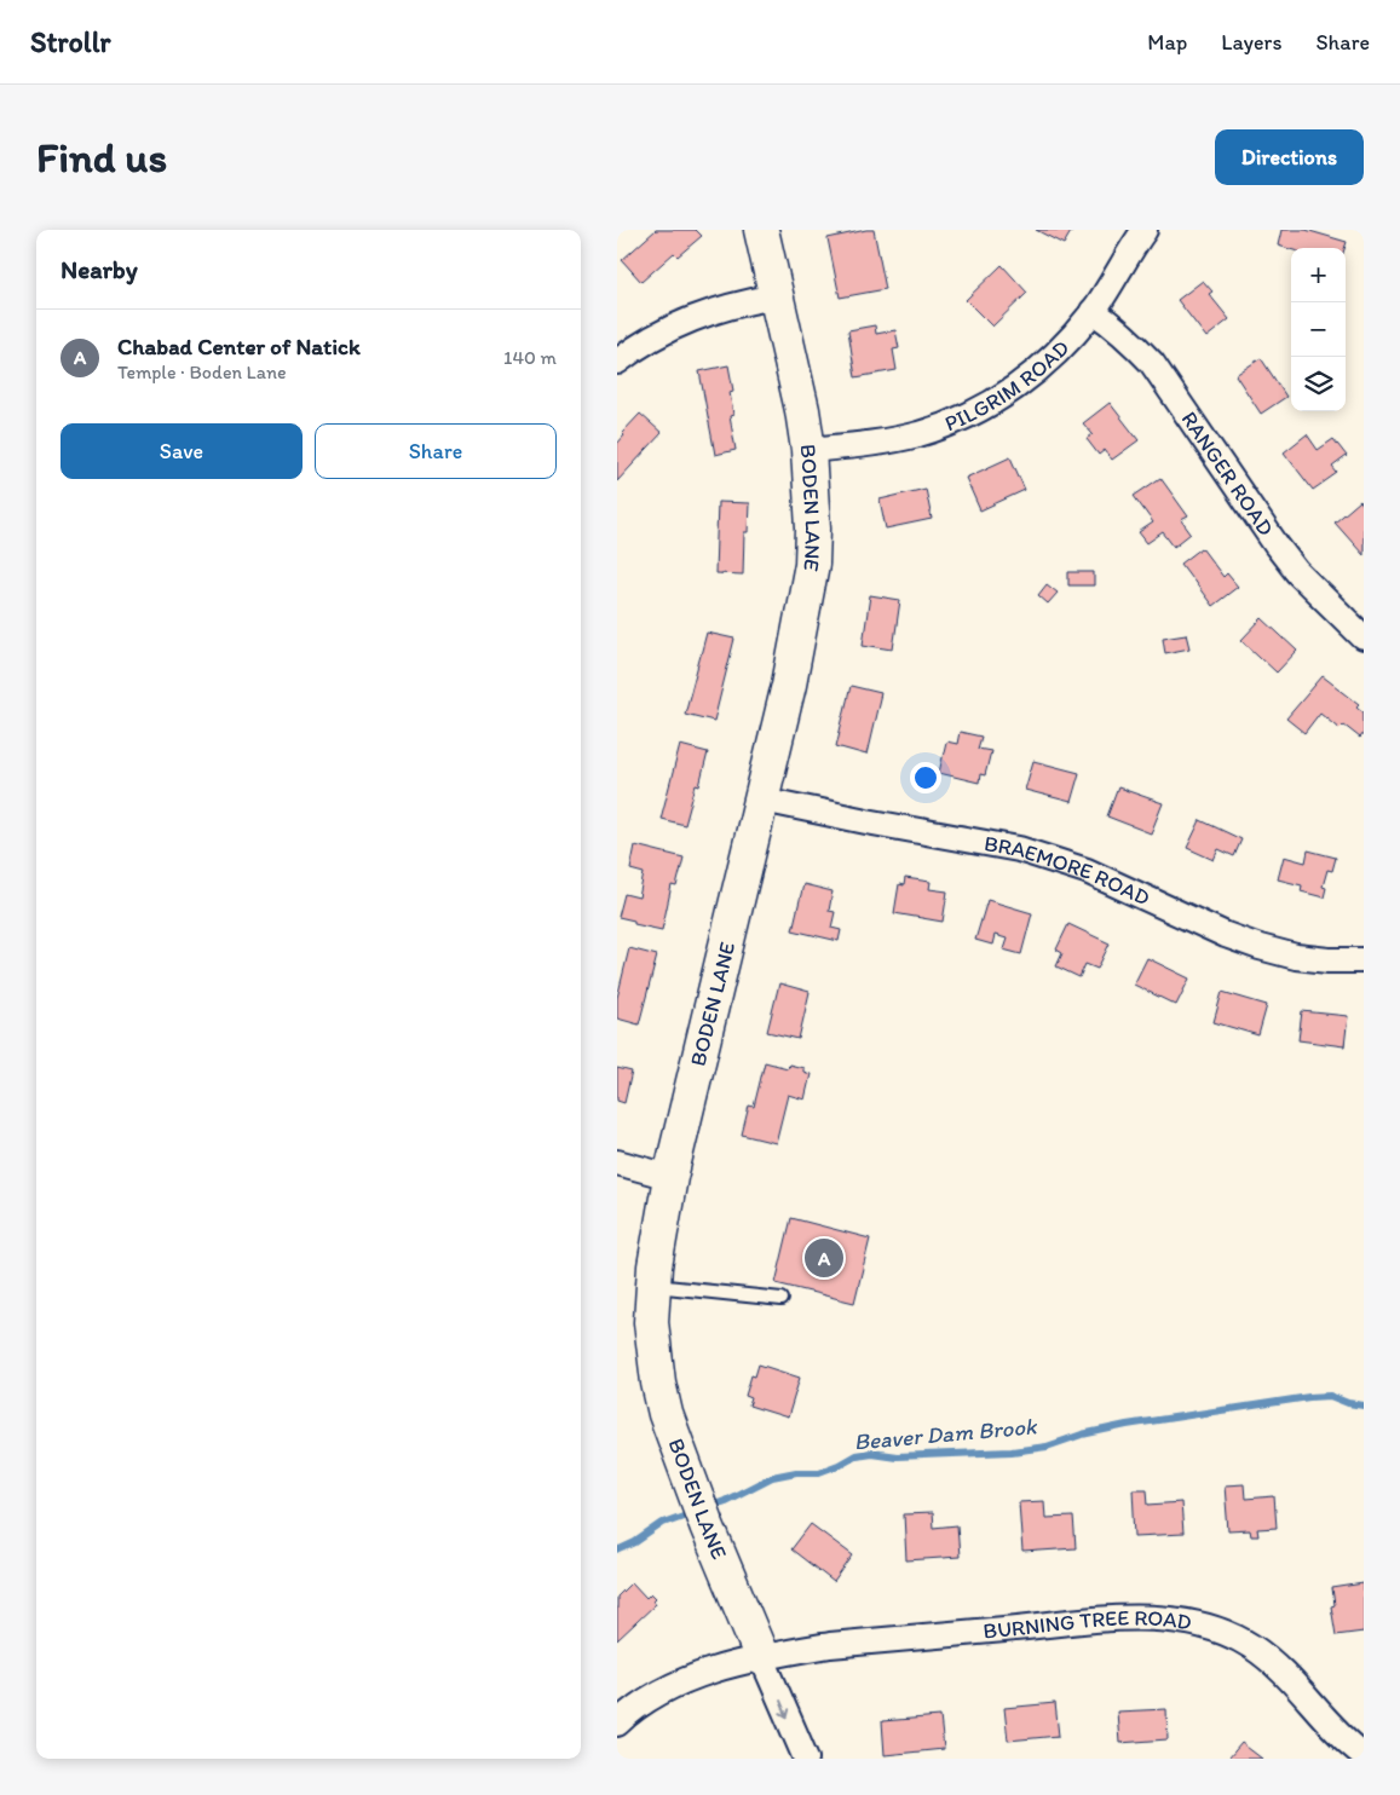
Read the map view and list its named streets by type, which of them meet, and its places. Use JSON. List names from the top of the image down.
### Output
{
  "streets": {
    "street": [
      "PILGRIM ROAD",
      "RANGER ROAD",
      "BODEN LANE",
      "BRAEMORE ROAD",
      "BURNING TREE ROAD"
    ]
  },
  "crossings": [
    ["PILGRIM ROAD", "RANGER ROAD"],
    ["PILGRIM ROAD", "BODEN LANE"],
    ["BODEN LANE", "BRAEMORE ROAD"],
    ["BODEN LANE", "BURNING TREE ROAD"]
  ],
  "water": ["Beaver Dam Brook"],
  "page": {
    "header": "Strollr",
    "nav": ["Map", "Layers", "Share"],
    "buttons": [
      "Directions",
      ["Save", "Share"]
    ],
    "title": "Find us",
    "heading": "Nearby",
    "map_buttons": ["+", "−"],
    "list": [
      {
        "mark": "A",
        "name": "Chabad Center of Natick",
        "note": "Temple · Boden Lane",
        "value": "140 m"
      }
    ],
    "pins": "A"
  }
}
